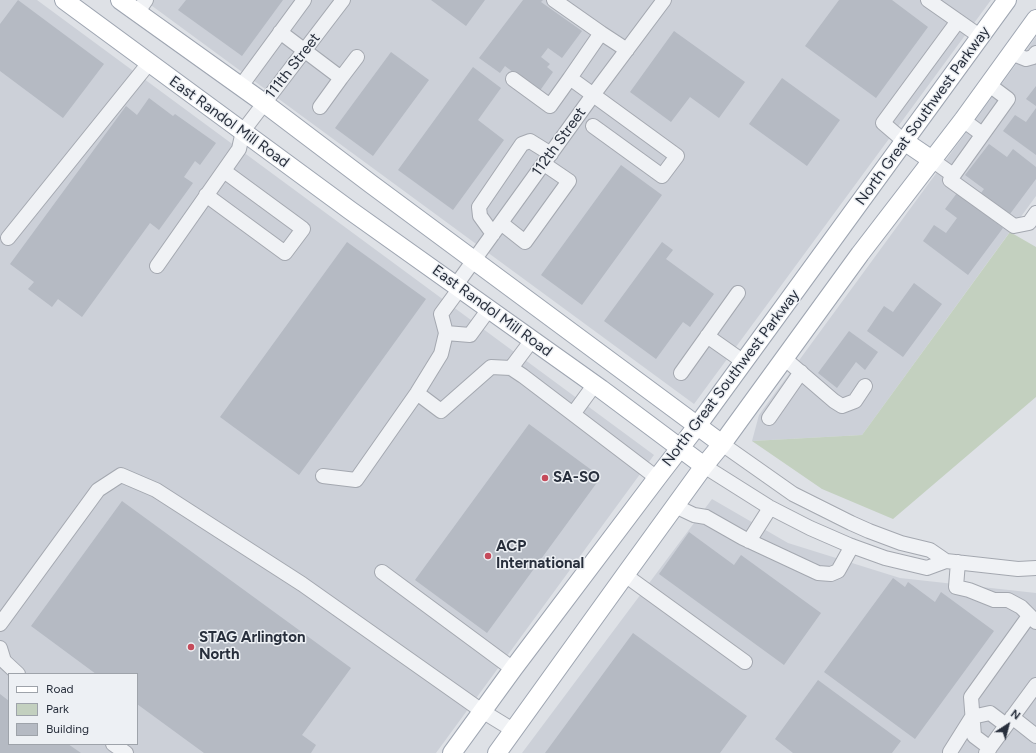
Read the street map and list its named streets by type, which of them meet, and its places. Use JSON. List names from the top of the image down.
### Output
{
  "streets": {
    "main road": ["North Great Southwest Parkway", "East Randol Mill Road"],
    "street": ["111th Street", "112th Street"]
  },
  "crossings": [
    ["111th Street", "East Randol Mill Road"],
    ["North Great Southwest Parkway", "East Randol Mill Road"],
    ["East Randol Mill Road", "112th Street"]
  ],
  "places": ["SA-SO", "ACP International", "STAG Arlington North"],
  "legend": ["Road", "Park", "Building"],
  "north": "top right"
}
